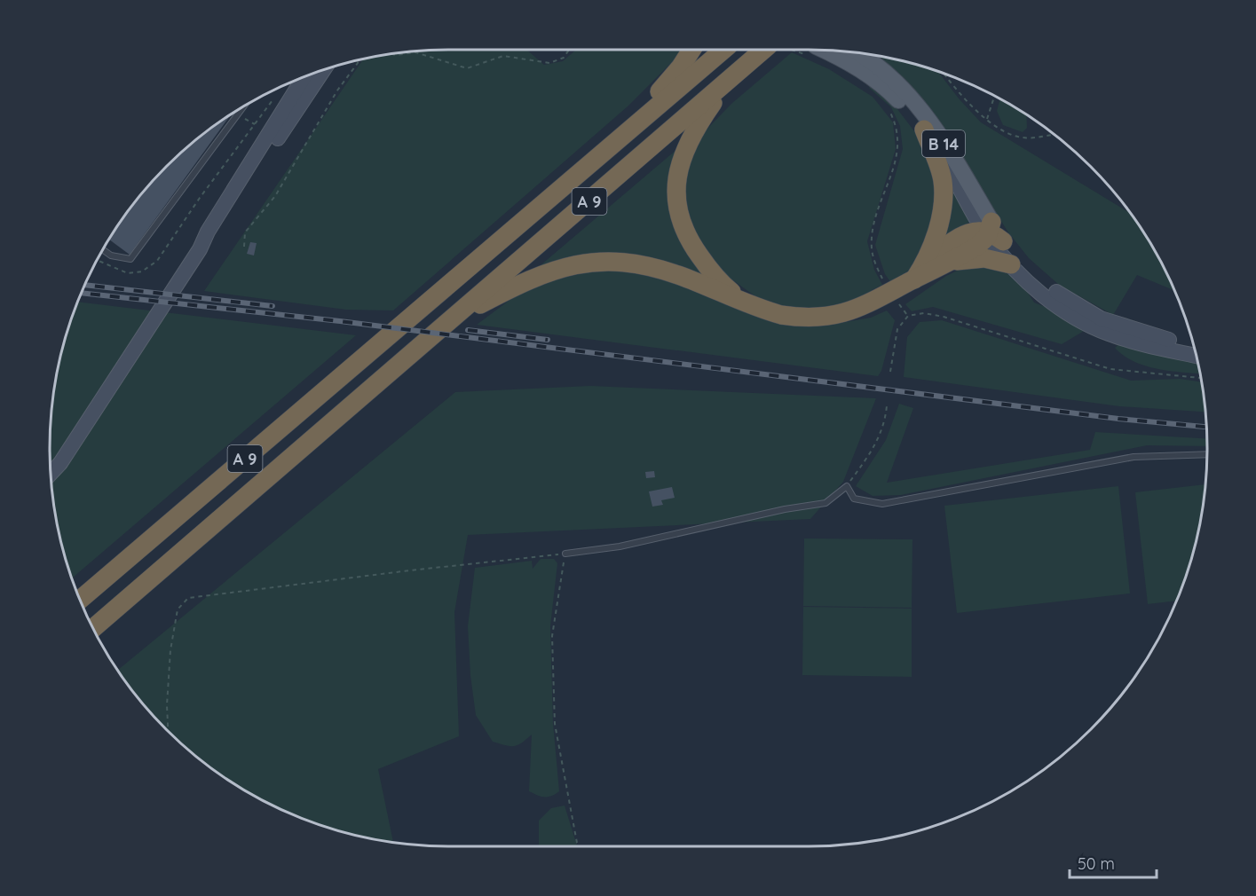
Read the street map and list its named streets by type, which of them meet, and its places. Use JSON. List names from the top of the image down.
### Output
{
  "streets": {
    "highway": ["A 9"],
    "main road": ["B 14"]
  },
  "scale_bar": "50 m"
}
